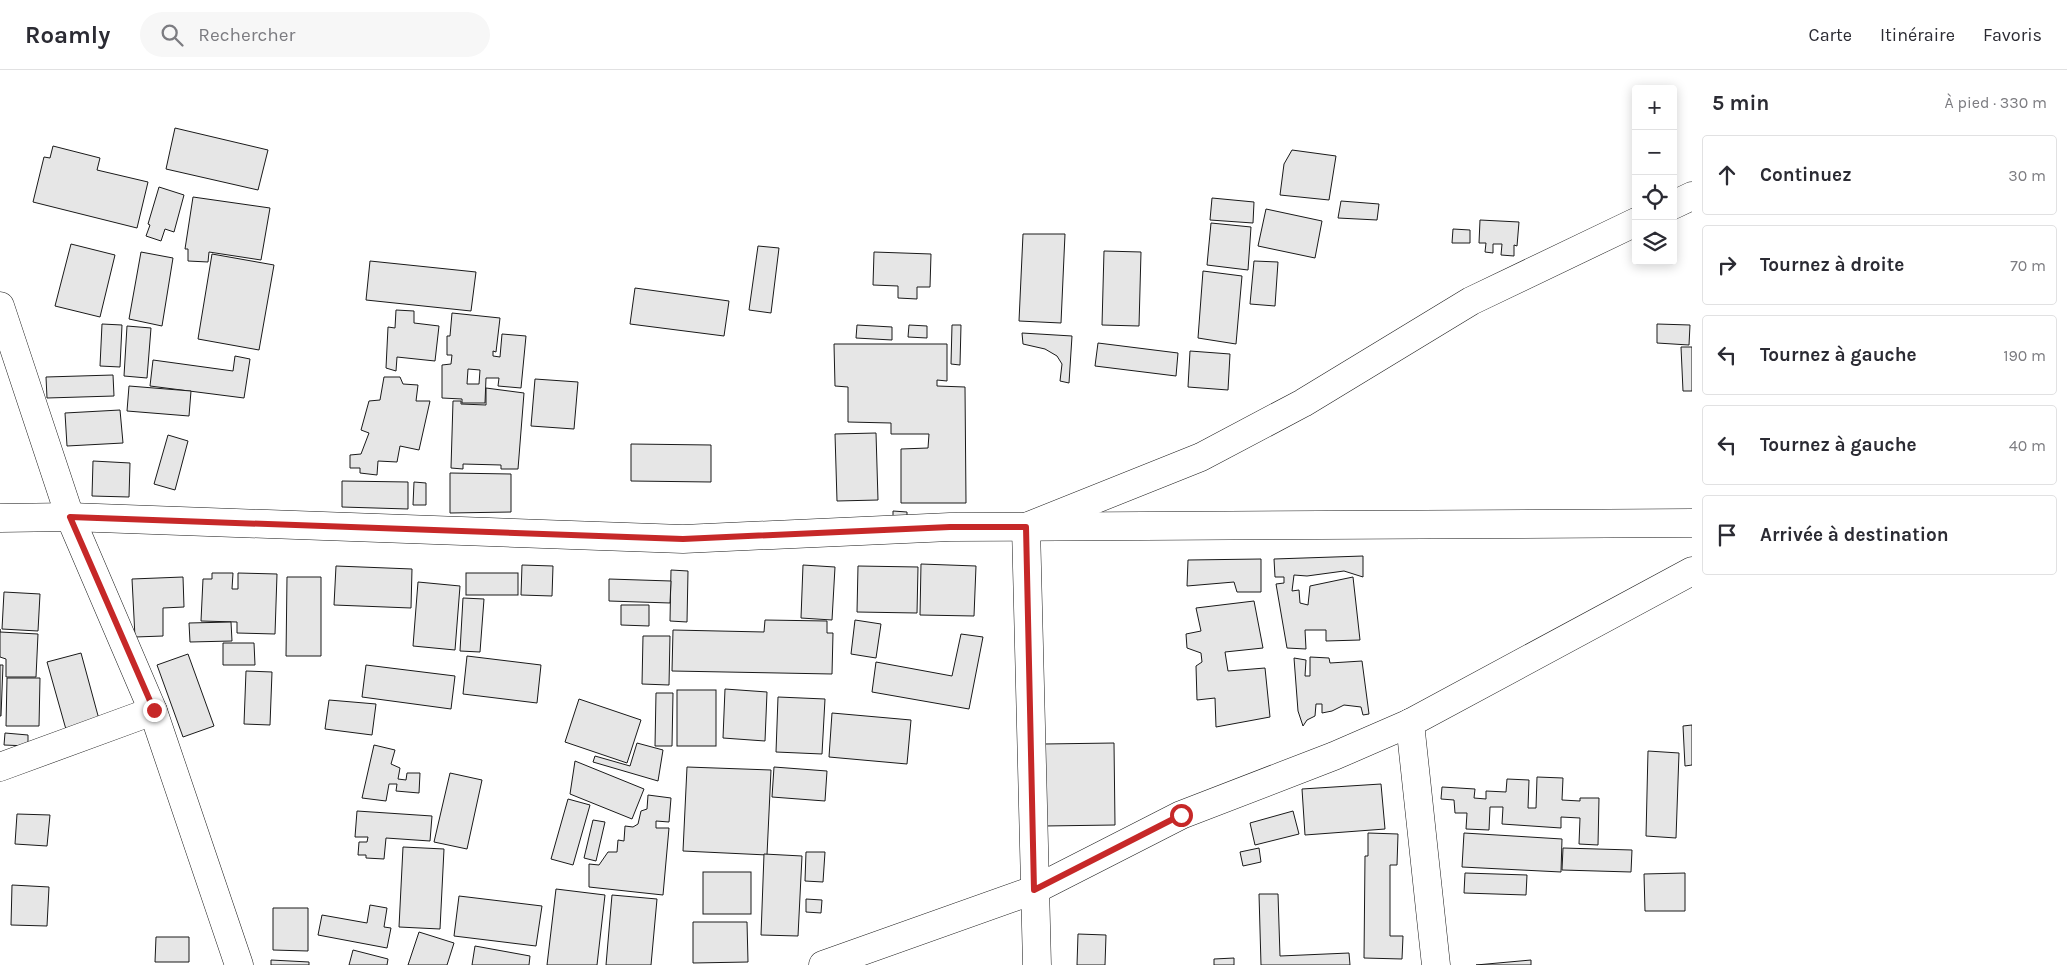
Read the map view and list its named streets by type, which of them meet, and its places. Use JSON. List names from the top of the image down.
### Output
{
  "page": {
    "header": "Roamly",
    "search": "Rechercher",
    "nav": ["Carte", "Itinéraire", "Favoris"],
    "heading": ["5 min", "À pied · 330 m"],
    "map_buttons": ["+", "−"],
    "list": [
      ["Continuez", "30 m"],
      ["Tournez à droite", "70 m"],
      ["Tournez à gauche", "190 m"],
      ["Tournez à gauche", "40 m"],
      "Arrivée à destination"
    ]
  }
}
